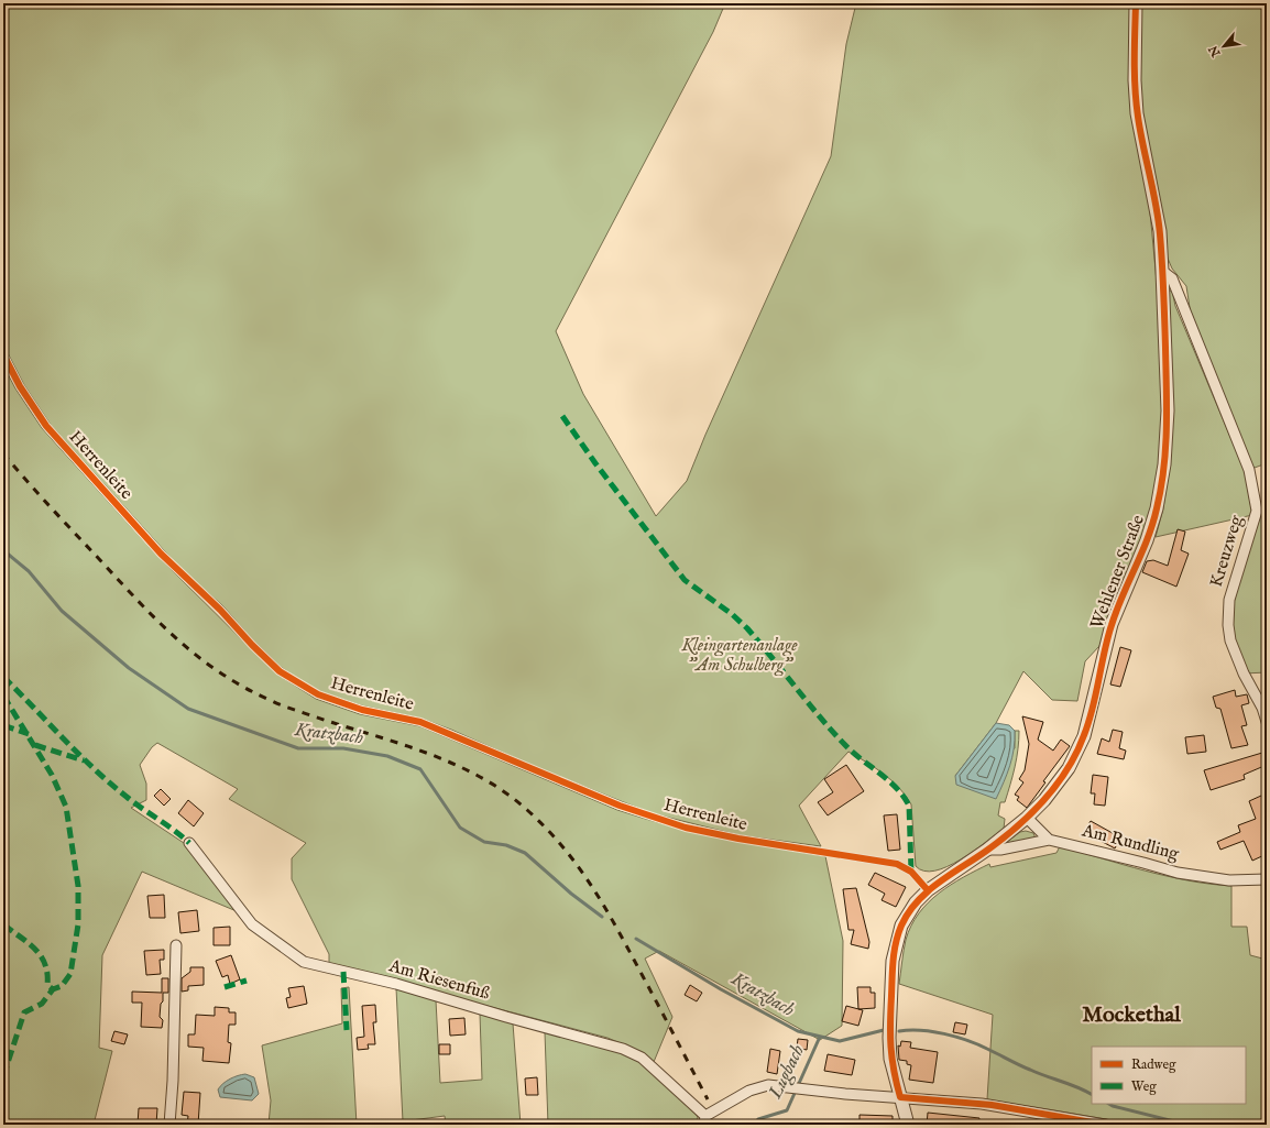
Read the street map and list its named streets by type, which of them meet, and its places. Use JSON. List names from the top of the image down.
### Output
{
  "streets": {
    "street": [
      "Kreuzweg",
      "Wehlener Straße",
      "Am Rundling",
      "Am Riesenfuß"
    ],
    "lane": ["Herrenleite"]
  },
  "crossings": [
    ["Herrenleite", "Wehlener Straße"],
    ["Kreuzweg", "Wehlener Straße"],
    ["Wehlener Straße", "Am Rundling"]
  ],
  "districts": ["Mockethal"],
  "water": ["Kratzbach", "Lugbach"],
  "parks": ["Kleingartenanlage \"Am Schulberg\""],
  "legend": ["Radweg", "Weg"],
  "north": "bottom left"
}
